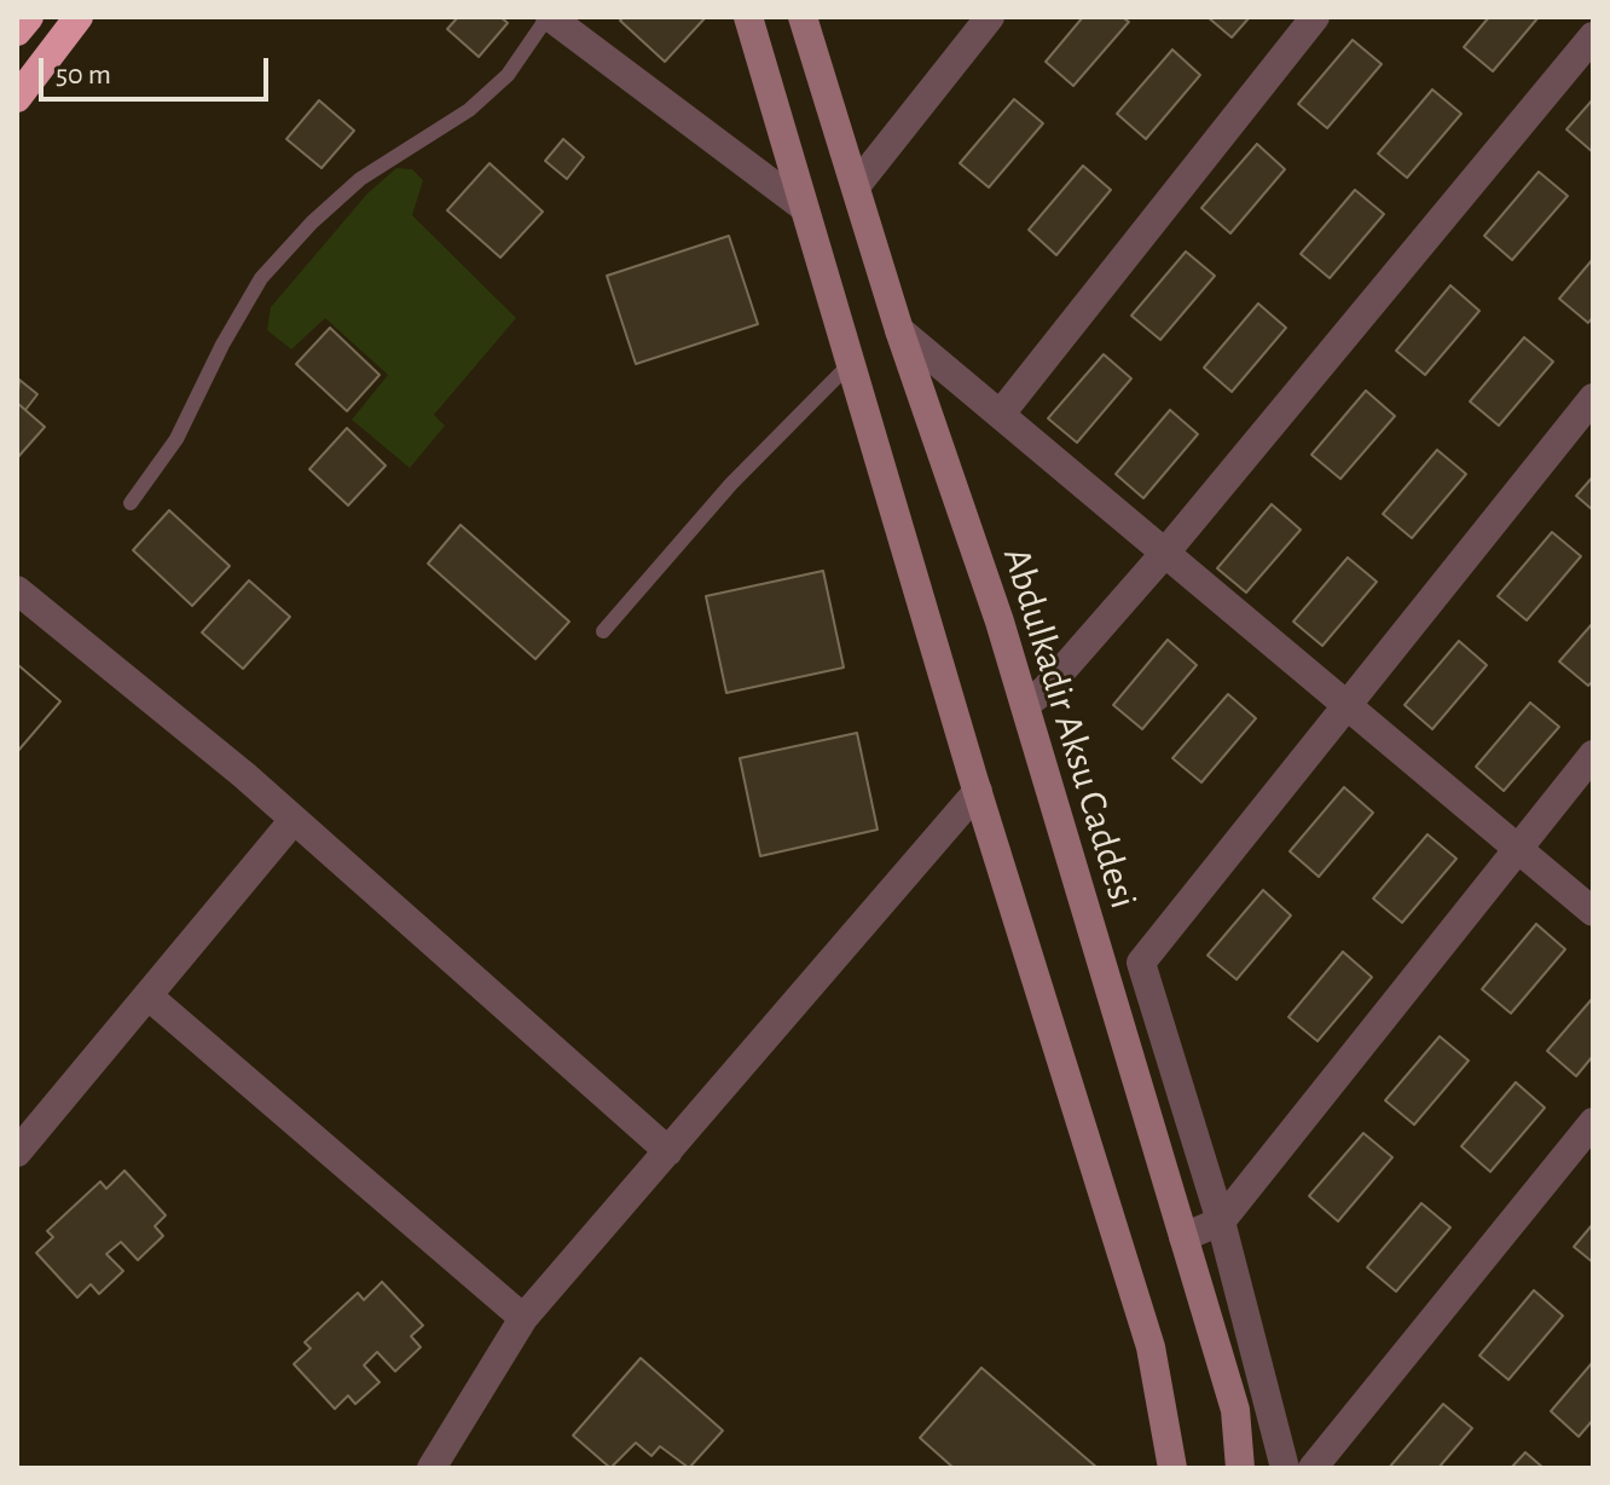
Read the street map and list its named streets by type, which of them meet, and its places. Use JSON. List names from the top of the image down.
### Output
{
  "streets": {
    "main road": ["Abdulkadir Aksu Caddesi"]
  },
  "scale_bar": "50 m"
}
